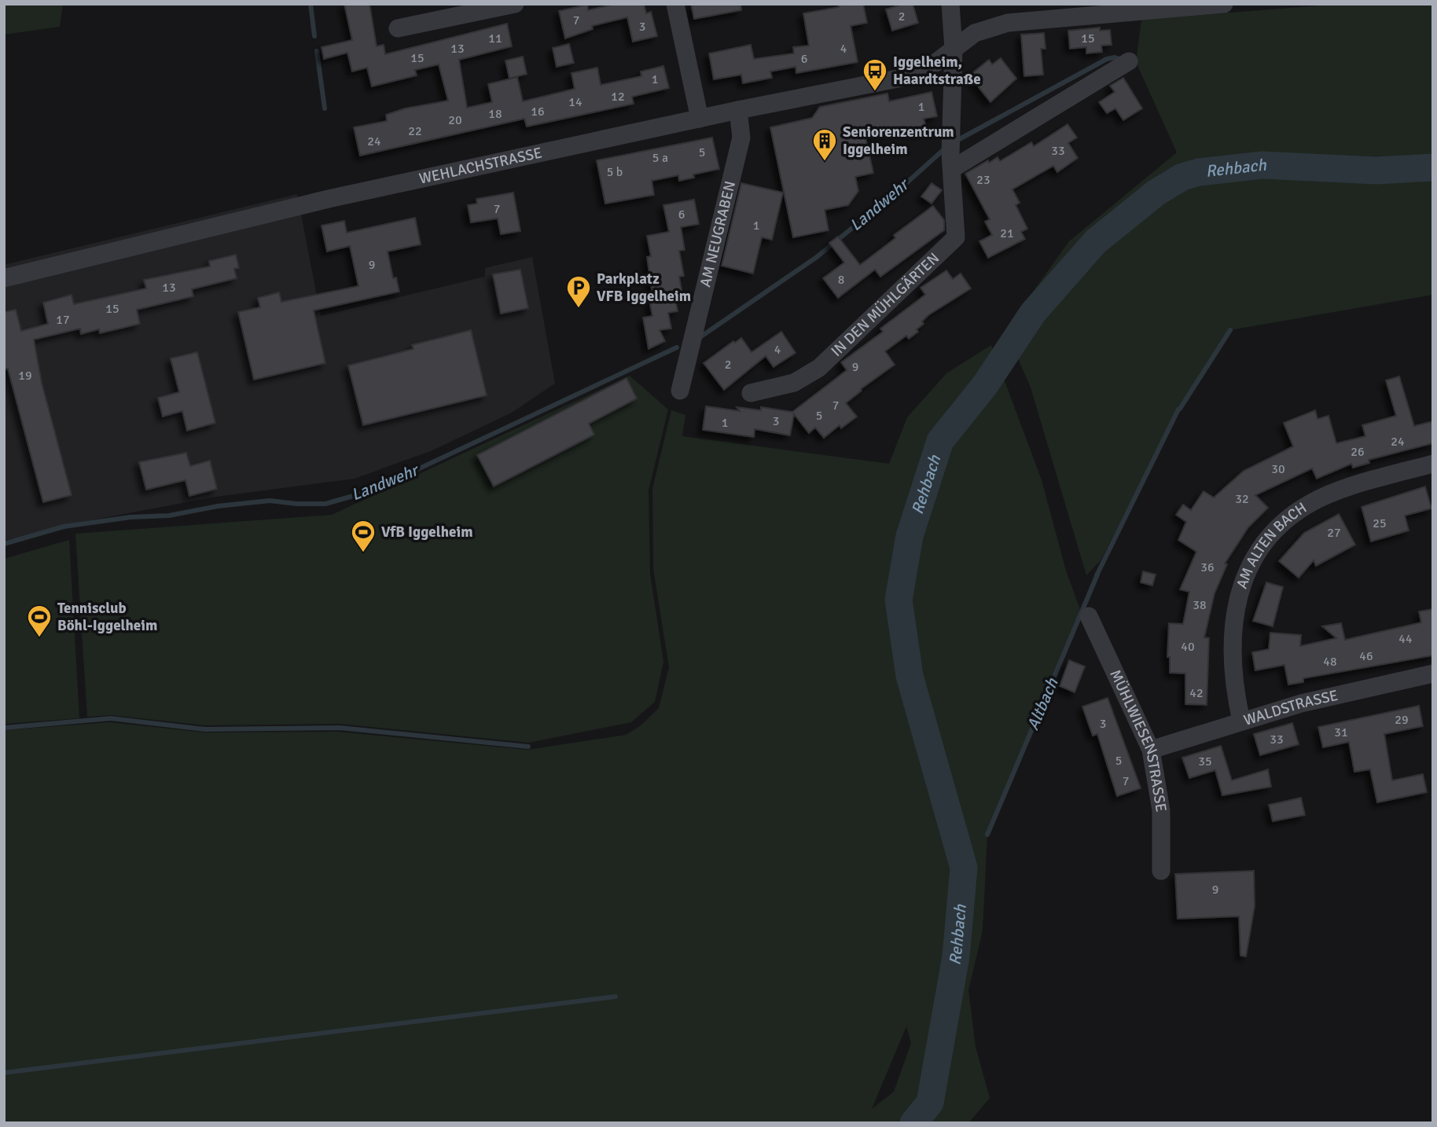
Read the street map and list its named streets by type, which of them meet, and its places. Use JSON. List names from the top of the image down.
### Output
{
  "streets": {
    "street": [
      "WEHLACHSTRASSE",
      "AM NEUGRABEN",
      "IN DEN MÜHLGÄRTEN",
      "AM ALTEN BACH",
      "WALDSTRASSE",
      "MÜHLWIESENSTRASSE"
    ]
  },
  "crossings": [
    ["WEHLACHSTRASSE", "AM NEUGRABEN"],
    ["WEHLACHSTRASSE", "IN DEN MÜHLGÄRTEN"],
    ["AM ALTEN BACH", "WALDSTRASSE"],
    ["WALDSTRASSE", "MÜHLWIESENSTRASSE"]
  ],
  "water": ["Rehbach", "Landwehr", "Altbach"],
  "places": {
    "bus stop": ["Iggelheim, Haardtstraße"],
    "building": ["Seniorenzentrum Iggelheim"],
    "parking": ["Parkplatz VFB Iggelheim"],
    "sports": ["VfB Iggelheim", "Tennisclub Böhl-Iggelheim"]
  },
  "house_numbers": [
    "2",
    "7",
    "3",
    "11",
    "15",
    "13",
    "4",
    "15",
    "6",
    "1",
    "12",
    "14",
    "1",
    "16",
    "18",
    "20",
    "22",
    "24",
    "33",
    "5",
    "5 a",
    "5 b",
    "23",
    "7",
    "6",
    "1",
    "21",
    "9",
    "8",
    "13",
    "15",
    "17",
    "4",
    "2",
    "9",
    "19",
    "7",
    "5",
    "3",
    "1",
    "24",
    "26",
    "30",
    "32",
    "25",
    "27",
    "36",
    "38",
    "44",
    "40",
    "46",
    "48",
    "42",
    "29",
    "3",
    "31",
    "33",
    "5",
    "35",
    "7",
    "9"
  ]
}
